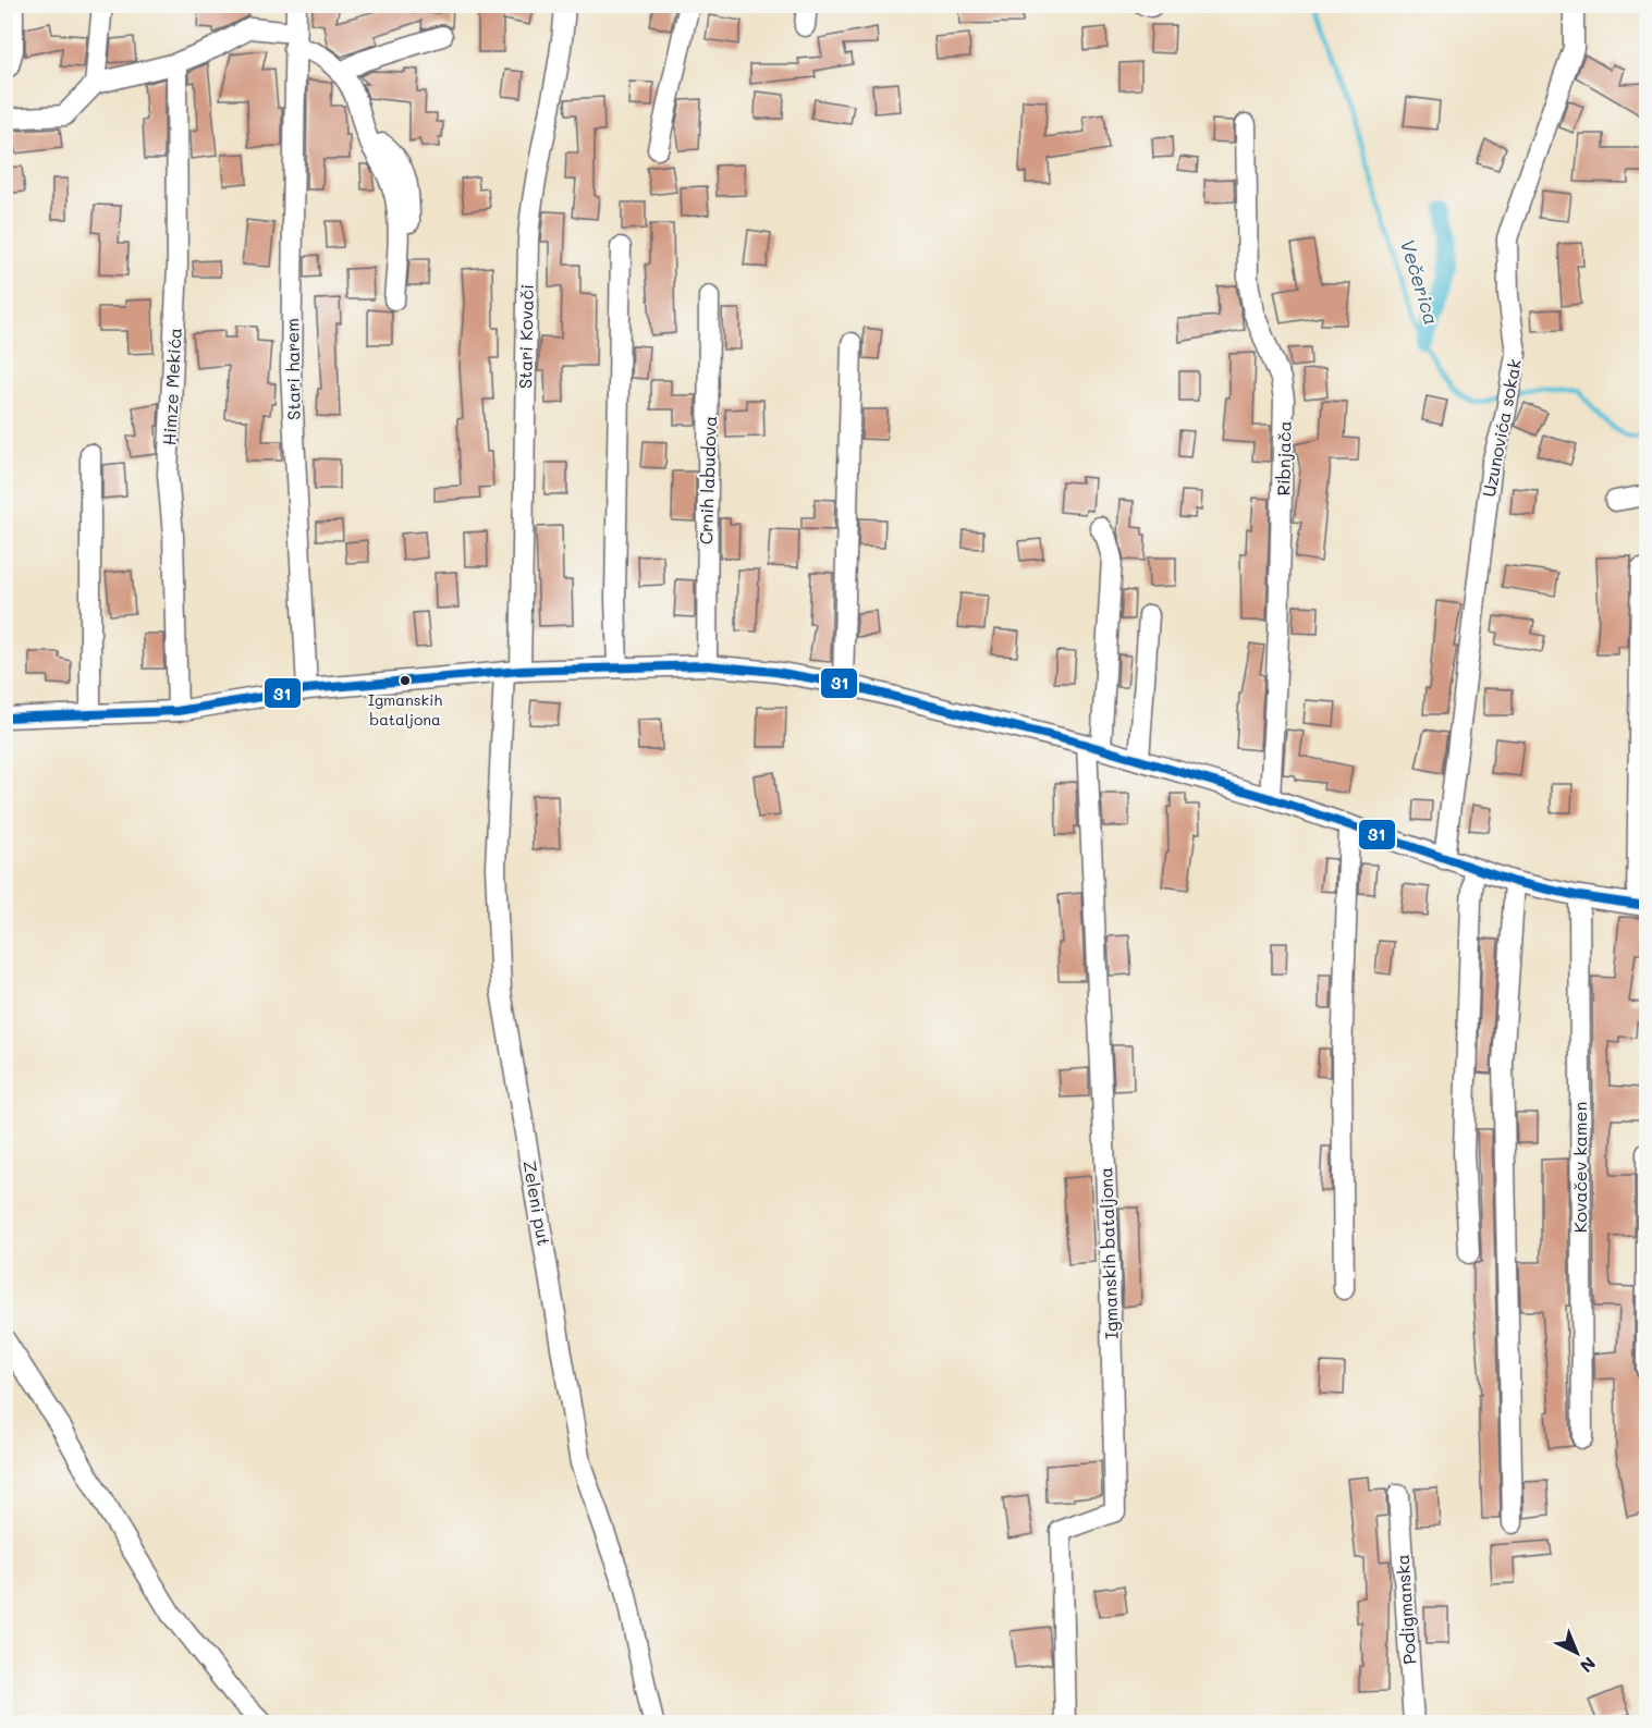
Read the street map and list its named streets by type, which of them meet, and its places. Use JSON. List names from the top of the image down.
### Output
{
  "streets": {
    "street": [
      "Stari Kovači",
      "Stari harem",
      "Himze Mekića",
      "Uzunovića sokak",
      "Ribnjača",
      "Crnih labudova",
      "Kovačev kamen",
      "Zeleni put",
      "Igmanskih bataljona",
      "Podigmanska"
    ]
  },
  "crossings": [
    ["Stari Kovači", "Zeleni put"]
  ],
  "water": ["Večerica"],
  "places": ["Igmanskih bataljona"],
  "lines": ["transit line 31"],
  "north": "bottom right"
}
